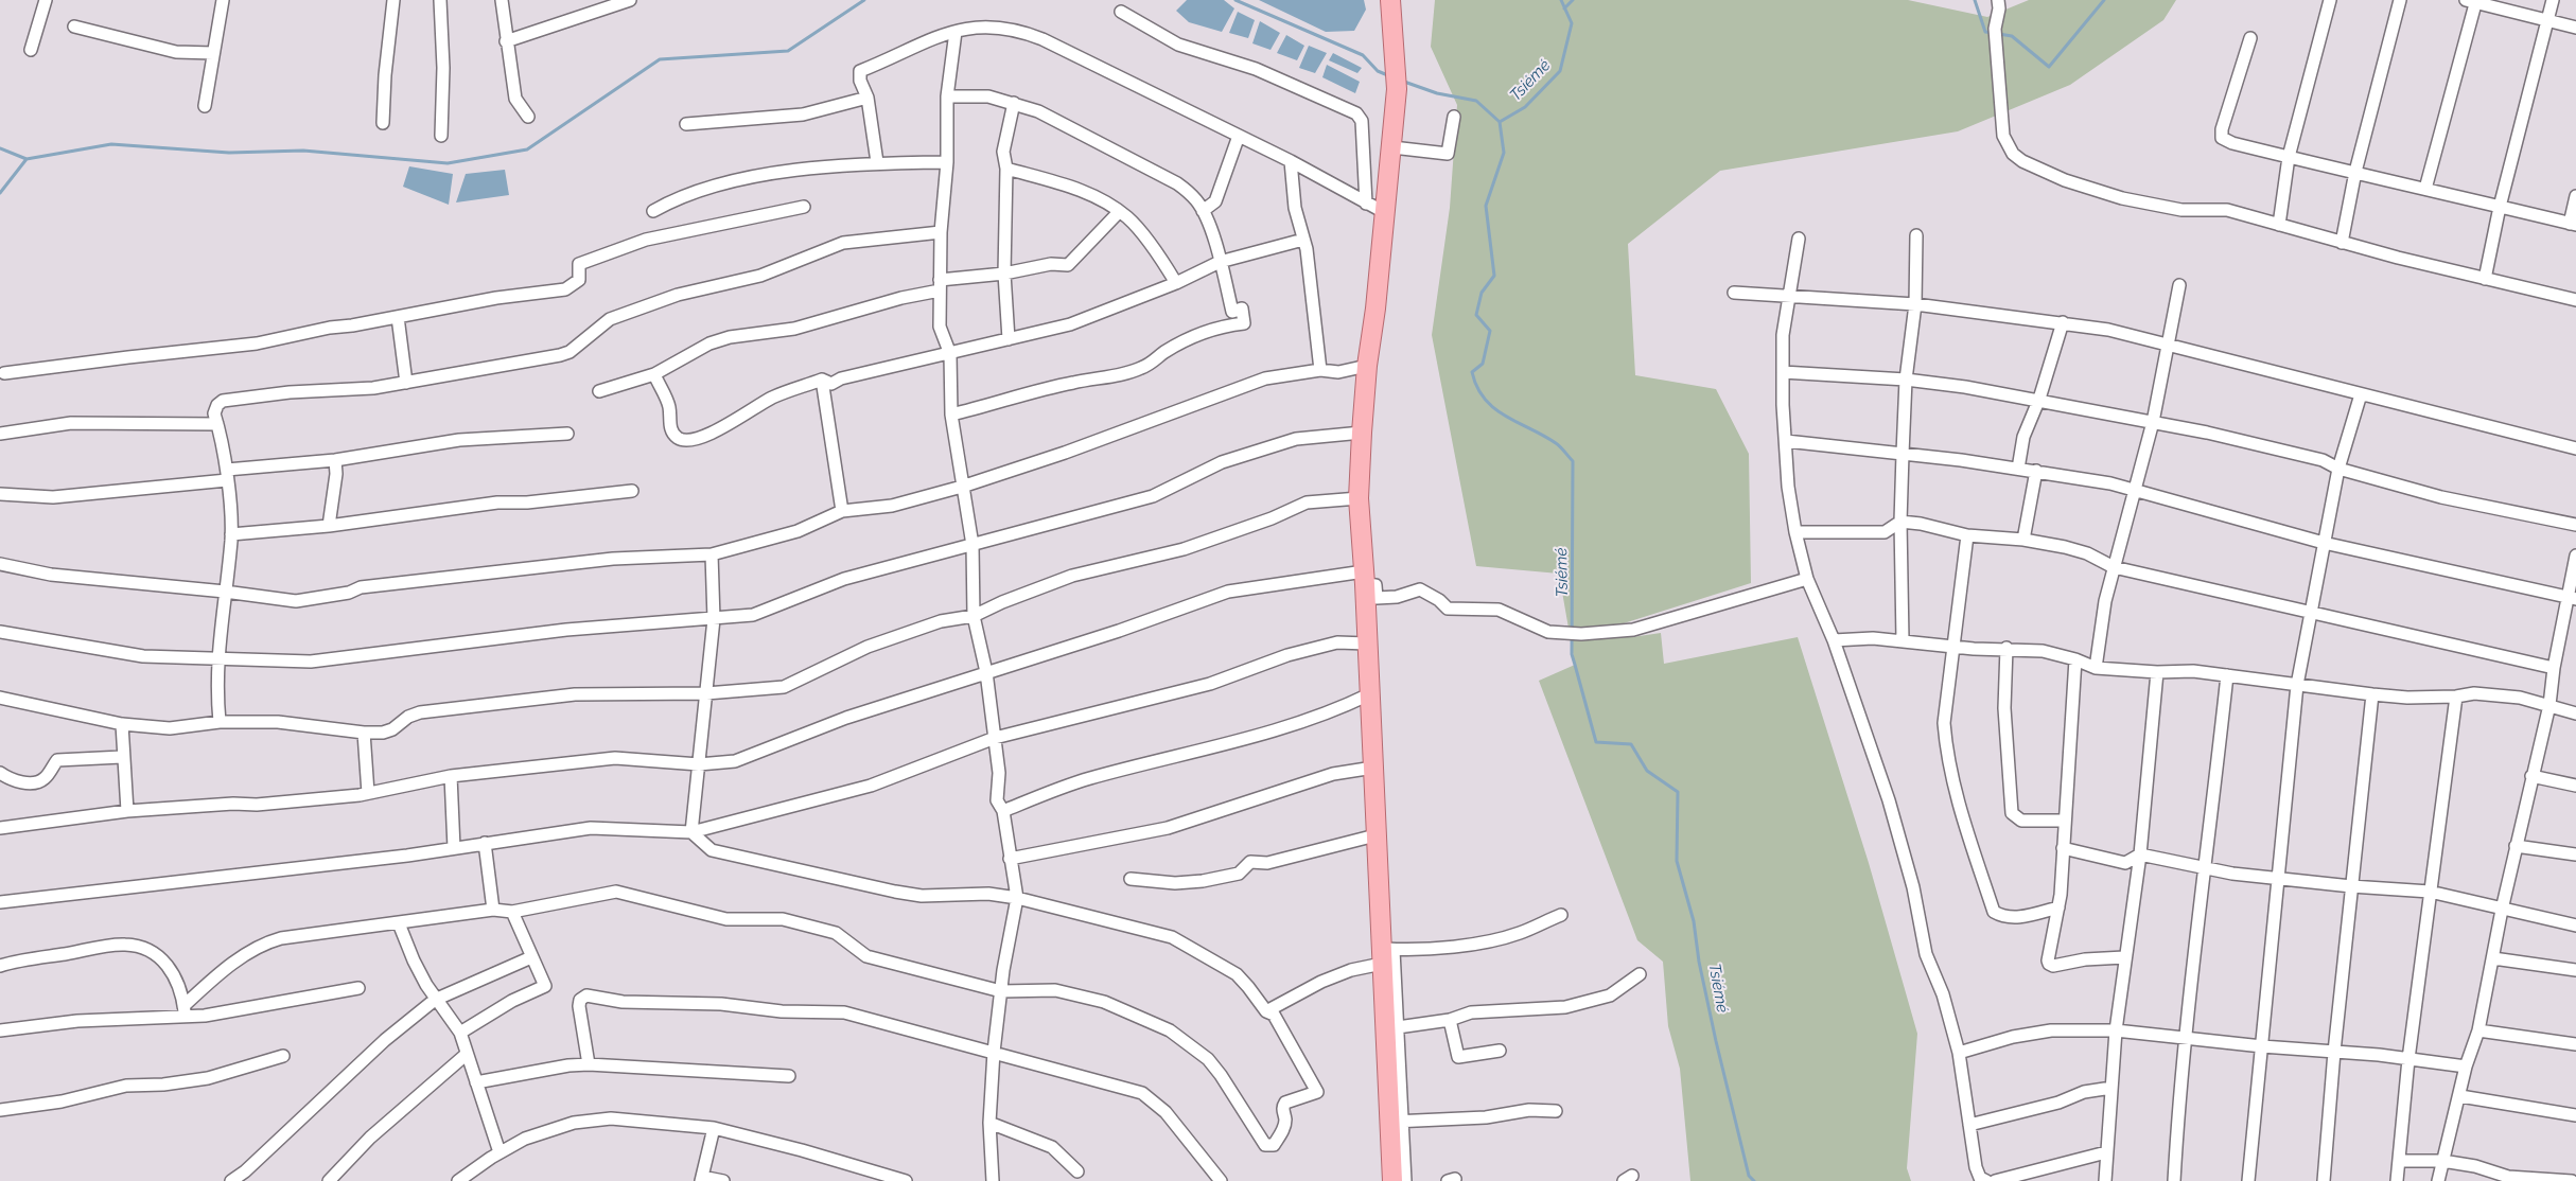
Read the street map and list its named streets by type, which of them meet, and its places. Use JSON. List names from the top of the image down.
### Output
{
  "water": ["Tsiémé"]
}
